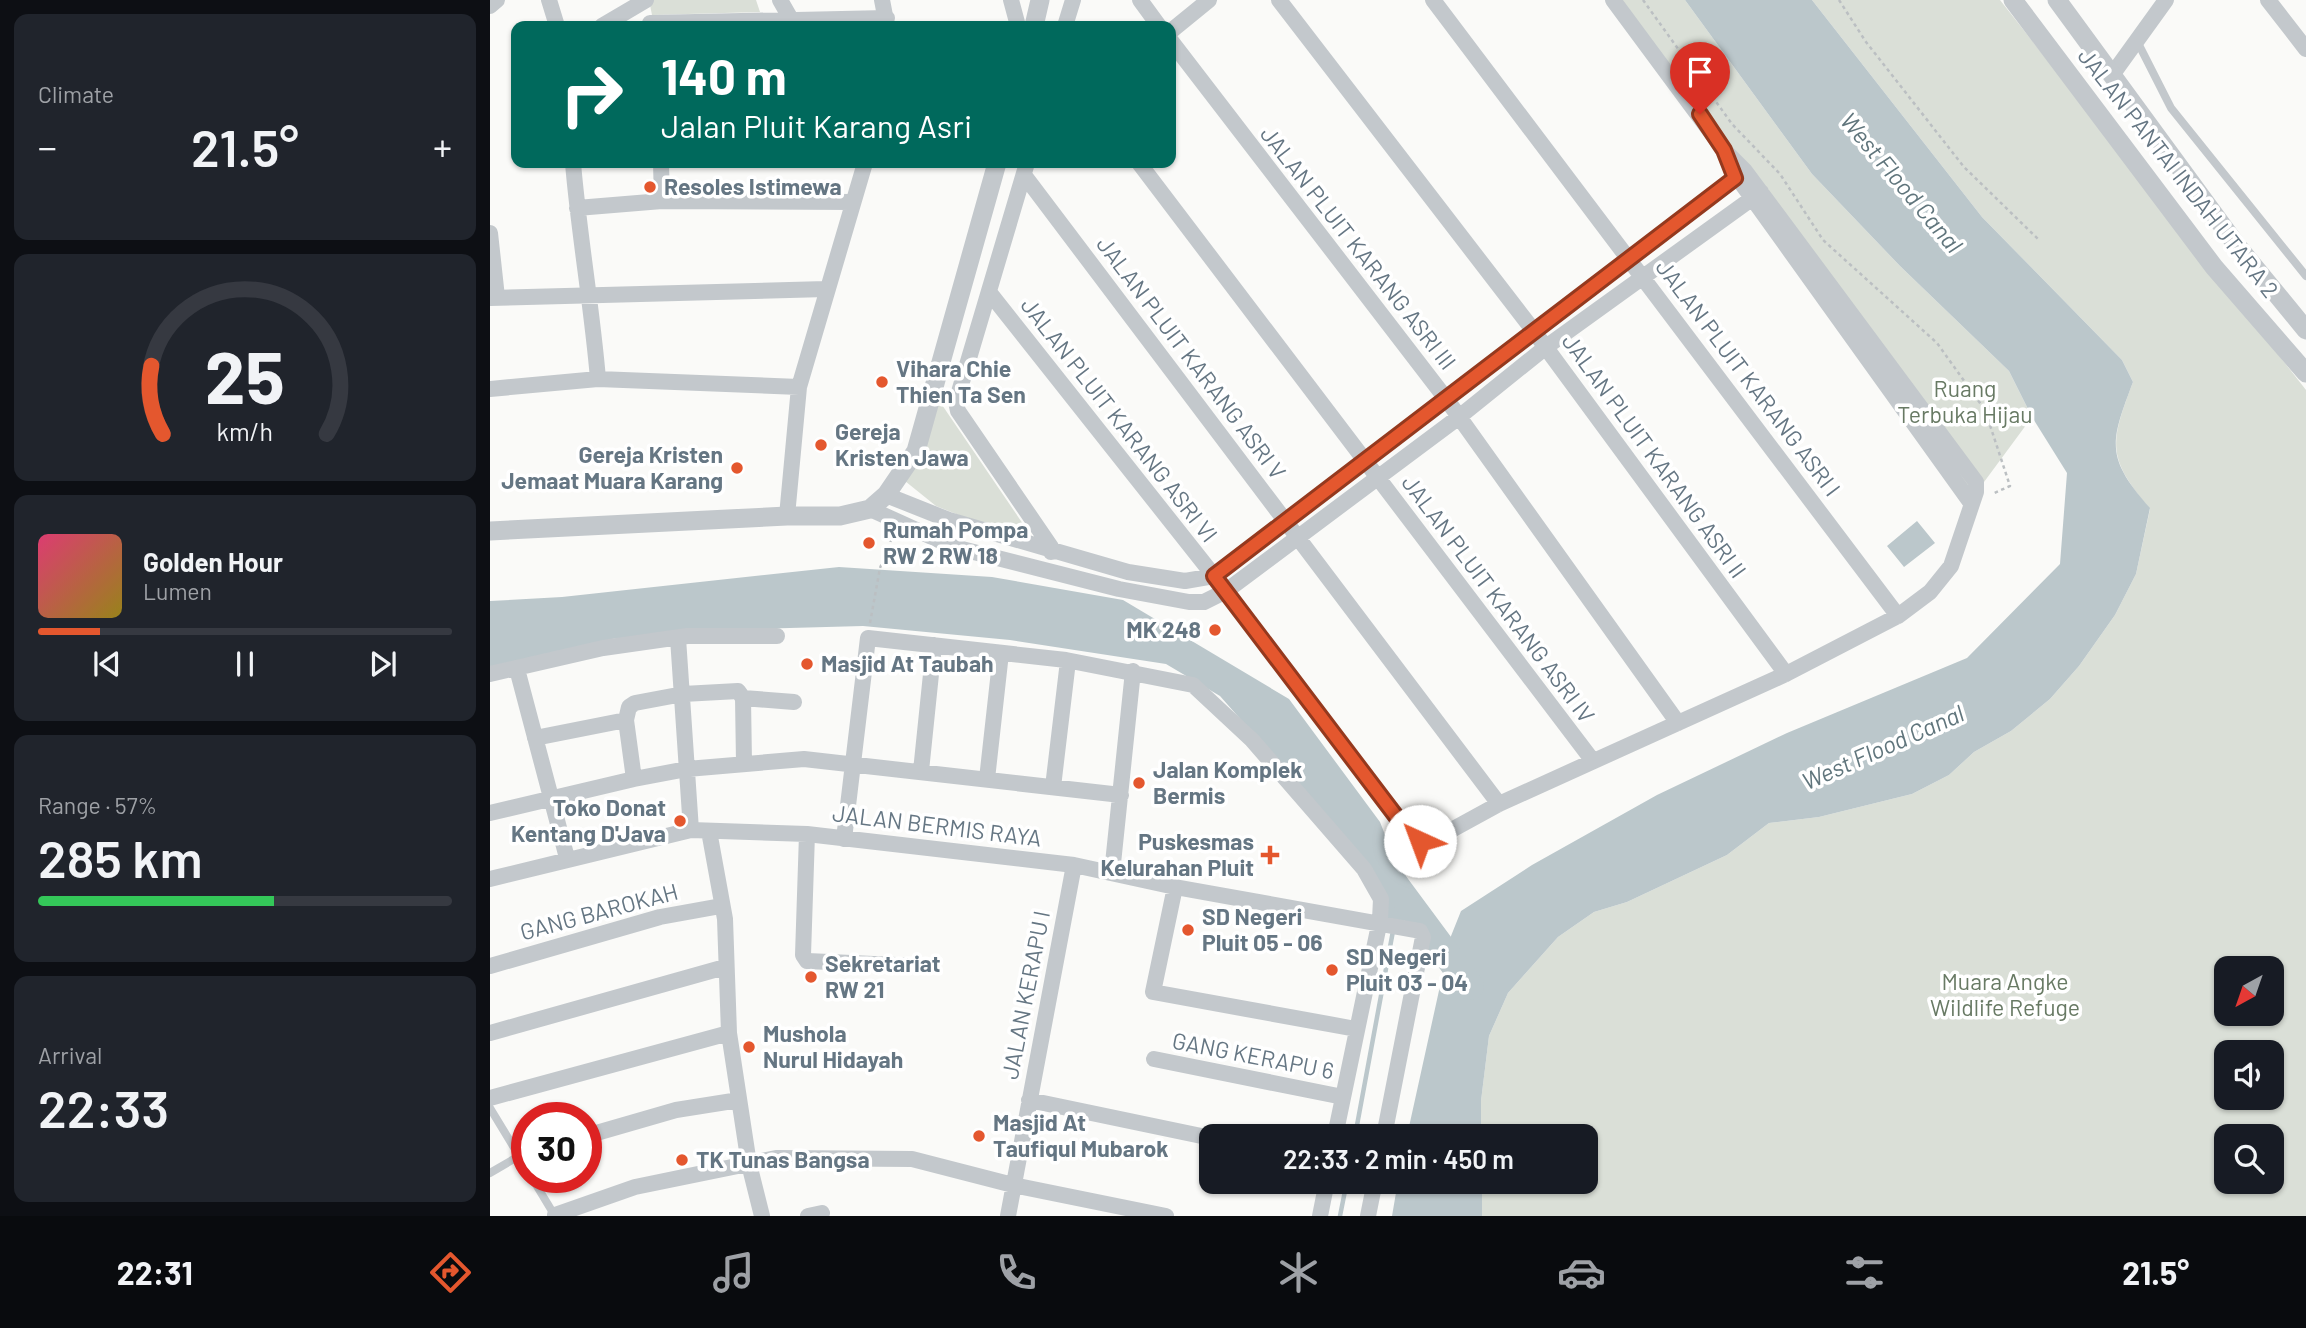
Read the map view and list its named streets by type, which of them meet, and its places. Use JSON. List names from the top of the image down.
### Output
{
  "streets": {
    "street": [
      "JALAN PANTAI INDAH UTARA 2",
      "JALAN PLUIT KARANG ASRI III",
      "JALAN PLUIT KARANG ASRI V",
      "JALAN PLUIT KARANG ASRI I",
      "JALAN PLUIT KARANG ASRI VI",
      "JALAN PLUIT KARANG ASRI II",
      "JALAN PLUIT KARANG ASRI IV",
      "JALAN BERMIS RAYA",
      "GANG BAROKAH",
      "JALAN KERAPU I",
      "GANG KERAPU 6"
    ]
  },
  "crossings": [
    ["JALAN PLUIT KARANG ASRI V", "JALAN PLUIT KARANG ASRI VI"],
    ["JALAN BERMIS RAYA", "JALAN KERAPU I"]
  ],
  "water": ["West Flood Canal"],
  "parks": ["Ruang Terbuka Hijau", "Muara Angke Wildlife Refuge"],
  "places": {
    "other": [
      "Resoles Istimewa",
      "Vihara Chie Thien Ta Sen",
      "Gereja Kristen Jawa",
      "Gereja Kristen Jemaat Muara Karang",
      "Rumah Pompa RW 2 RW 18",
      "MK 248",
      "Masjid At Taubah",
      "Jalan Komplek Bermis",
      "Toko Donat Kentang D'Java",
      "SD Negeri Pluit 05 - 06",
      "SD Negeri Pluit 03 - 04",
      "Sekretariat RW 21",
      "Mushola Nurul Hidayah",
      "Masjid At Taufiqul Mubarok",
      "TK Tunas Bangsa"
    ],
    "health": ["Puskesmas Kelurahan Pluit"]
  },
  "north": "bottom left",
  "page": {
    "tile": [
      "Climate",
      ["Range · 57%", "285 km"],
      ["Arrival", "22:33"]
    ],
    "turn": ["140 m", "Jalan Pluit Karang Asri"],
    "heat": ["−", "21.5°", "+"],
    "song": ["Golden Hour", "Lumen"],
    "limit": "30",
    "trip": "22:33 · 2 min · 450 m",
    "tabs": ["22:31", "21.5°"],
    "gauge": ["25", "km/h"]
  }
}
